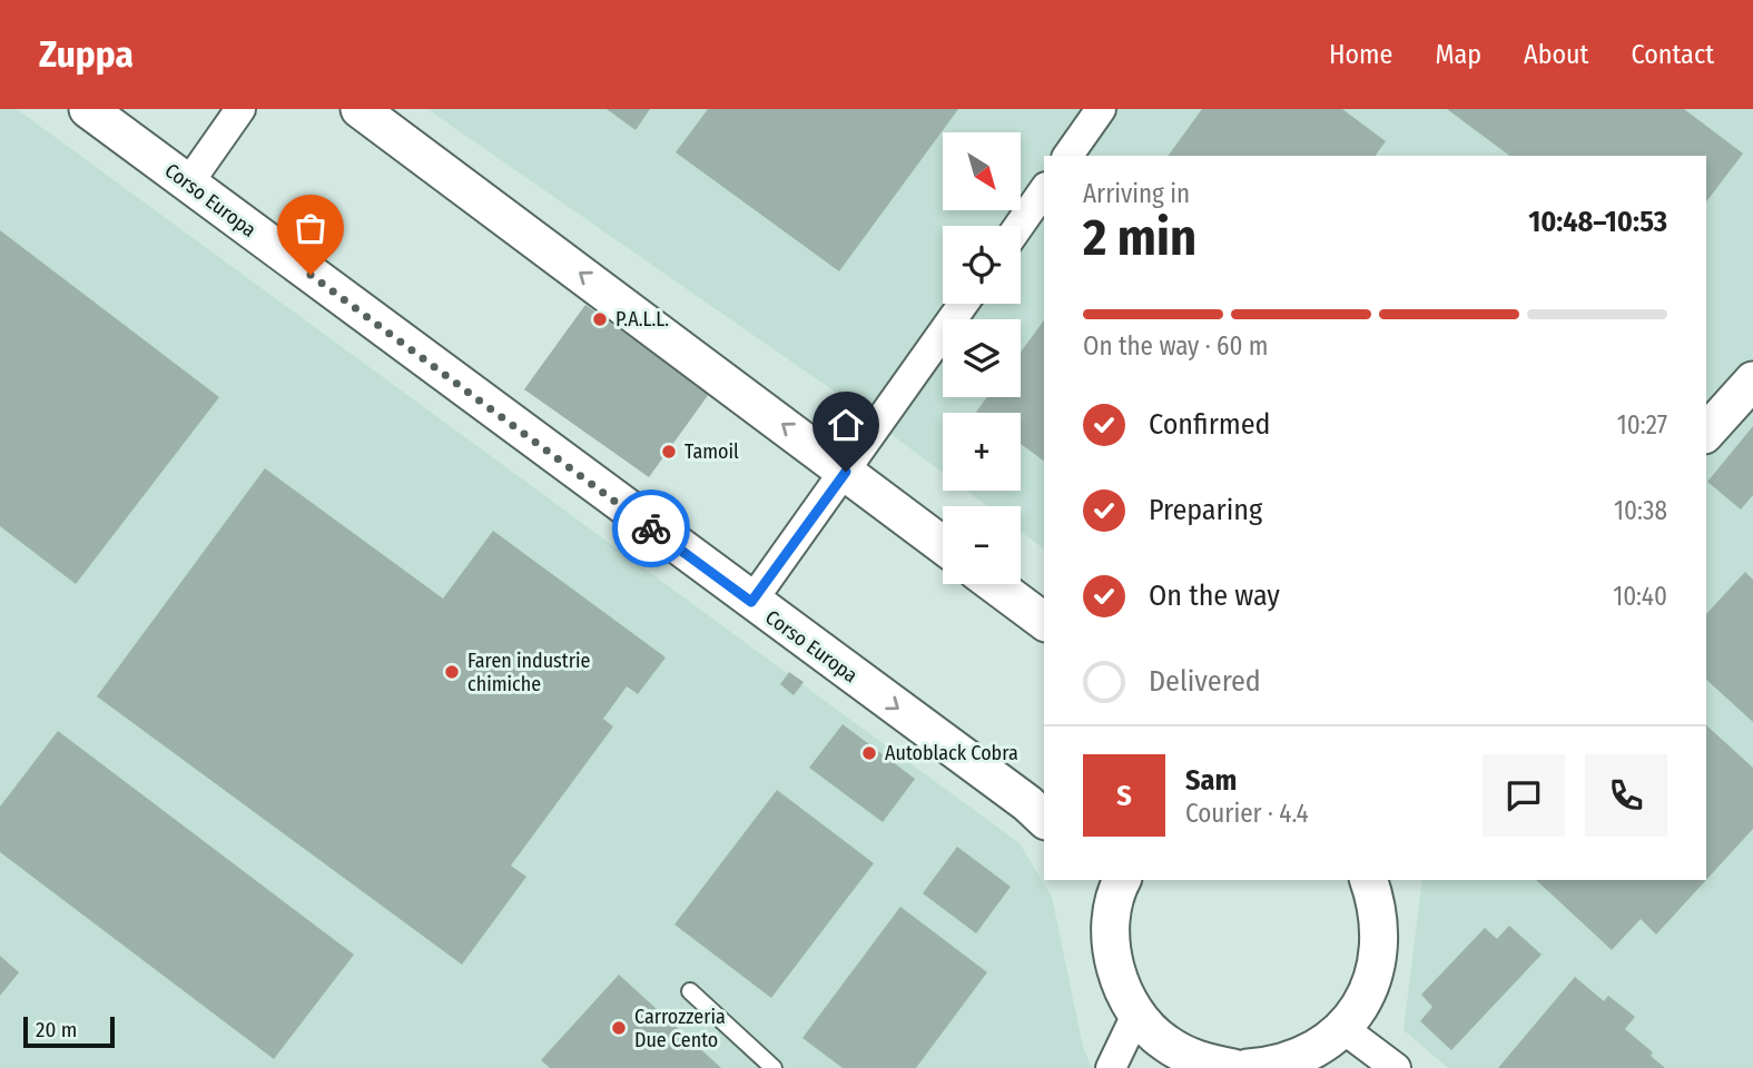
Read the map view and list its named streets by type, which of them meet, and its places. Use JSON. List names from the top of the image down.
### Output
{
  "streets": {
    "street": ["Corso Europa"]
  },
  "places": [
    "P.A.L.L.",
    "Tamoil",
    "Faren industrie chimiche",
    "Autoblack Cobra",
    "Carrozzeria Due Cento"
  ],
  "scale_bar": "20 m",
  "north": "bottom right",
  "page": {
    "header": "Zuppa",
    "nav": [
      "Home",
      "Map",
      "About",
      "Contact"
    ],
    "map_buttons": ["+", "−"],
    "heading": ["2 min", "Arriving in", "10:48–10:53"],
    "panel": ["Sam", "Courier · 4.4"],
    "bar": "On the way · 60 m",
    "list": [
      ["Confirmed", "10:27"],
      ["Preparing", "10:38"],
      ["On the way", "10:40"],
      "Delivered"
    ],
    "round": "S",
    "scale": "20 m"
  }
}
